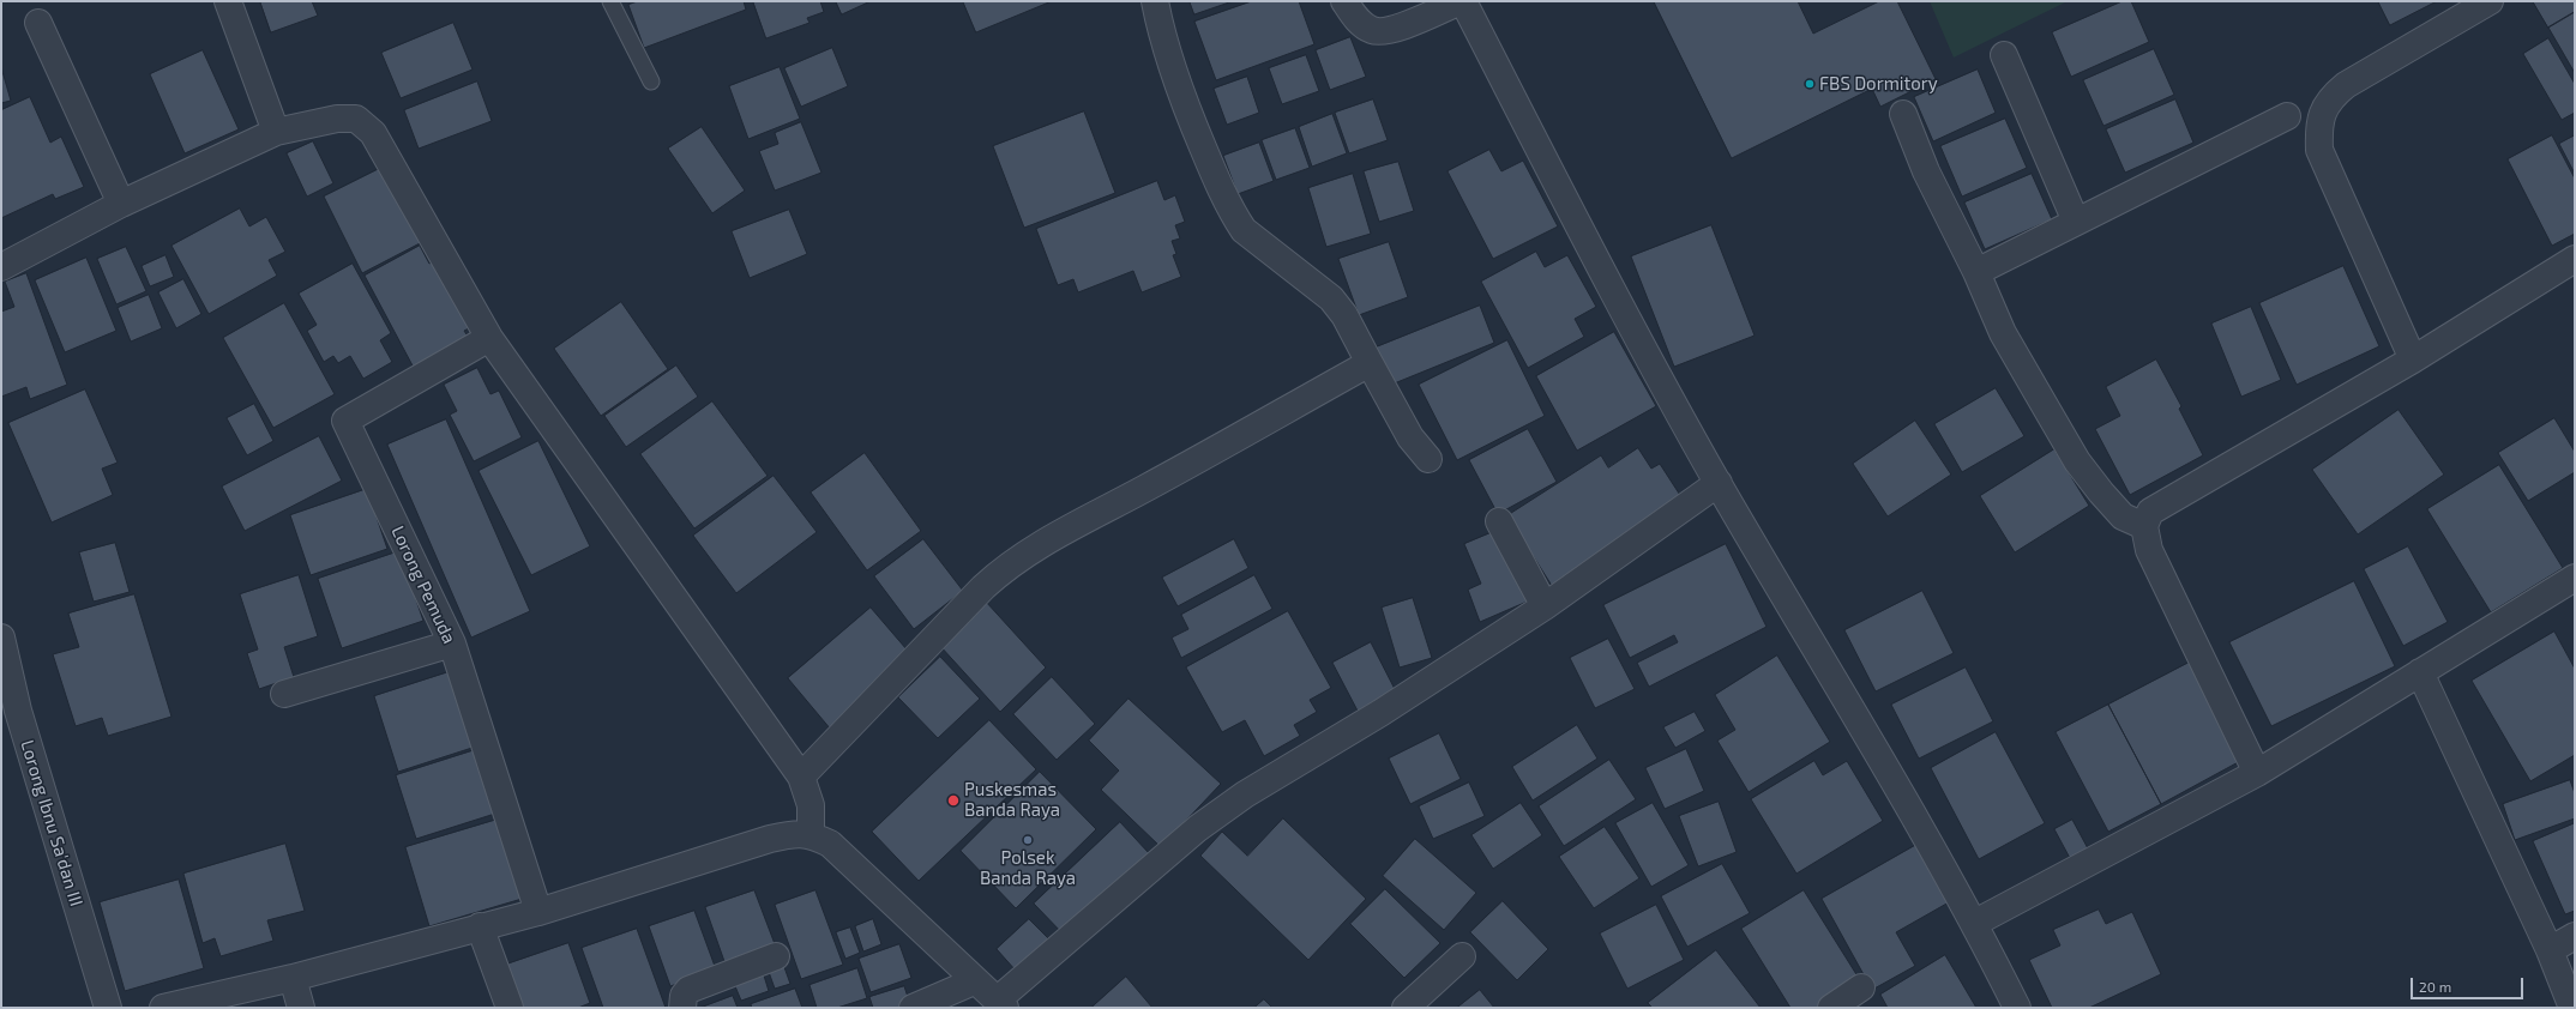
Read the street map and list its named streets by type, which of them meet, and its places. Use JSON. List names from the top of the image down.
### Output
{
  "streets": {
    "street": ["Lorong Pemuda", "Lorong Ibnu Sa'dan III"]
  },
  "places": ["FBS Dormitory", "Puskesmas Banda Raya", "Polsek Banda Raya"],
  "scale_bar": "20 m"
}
